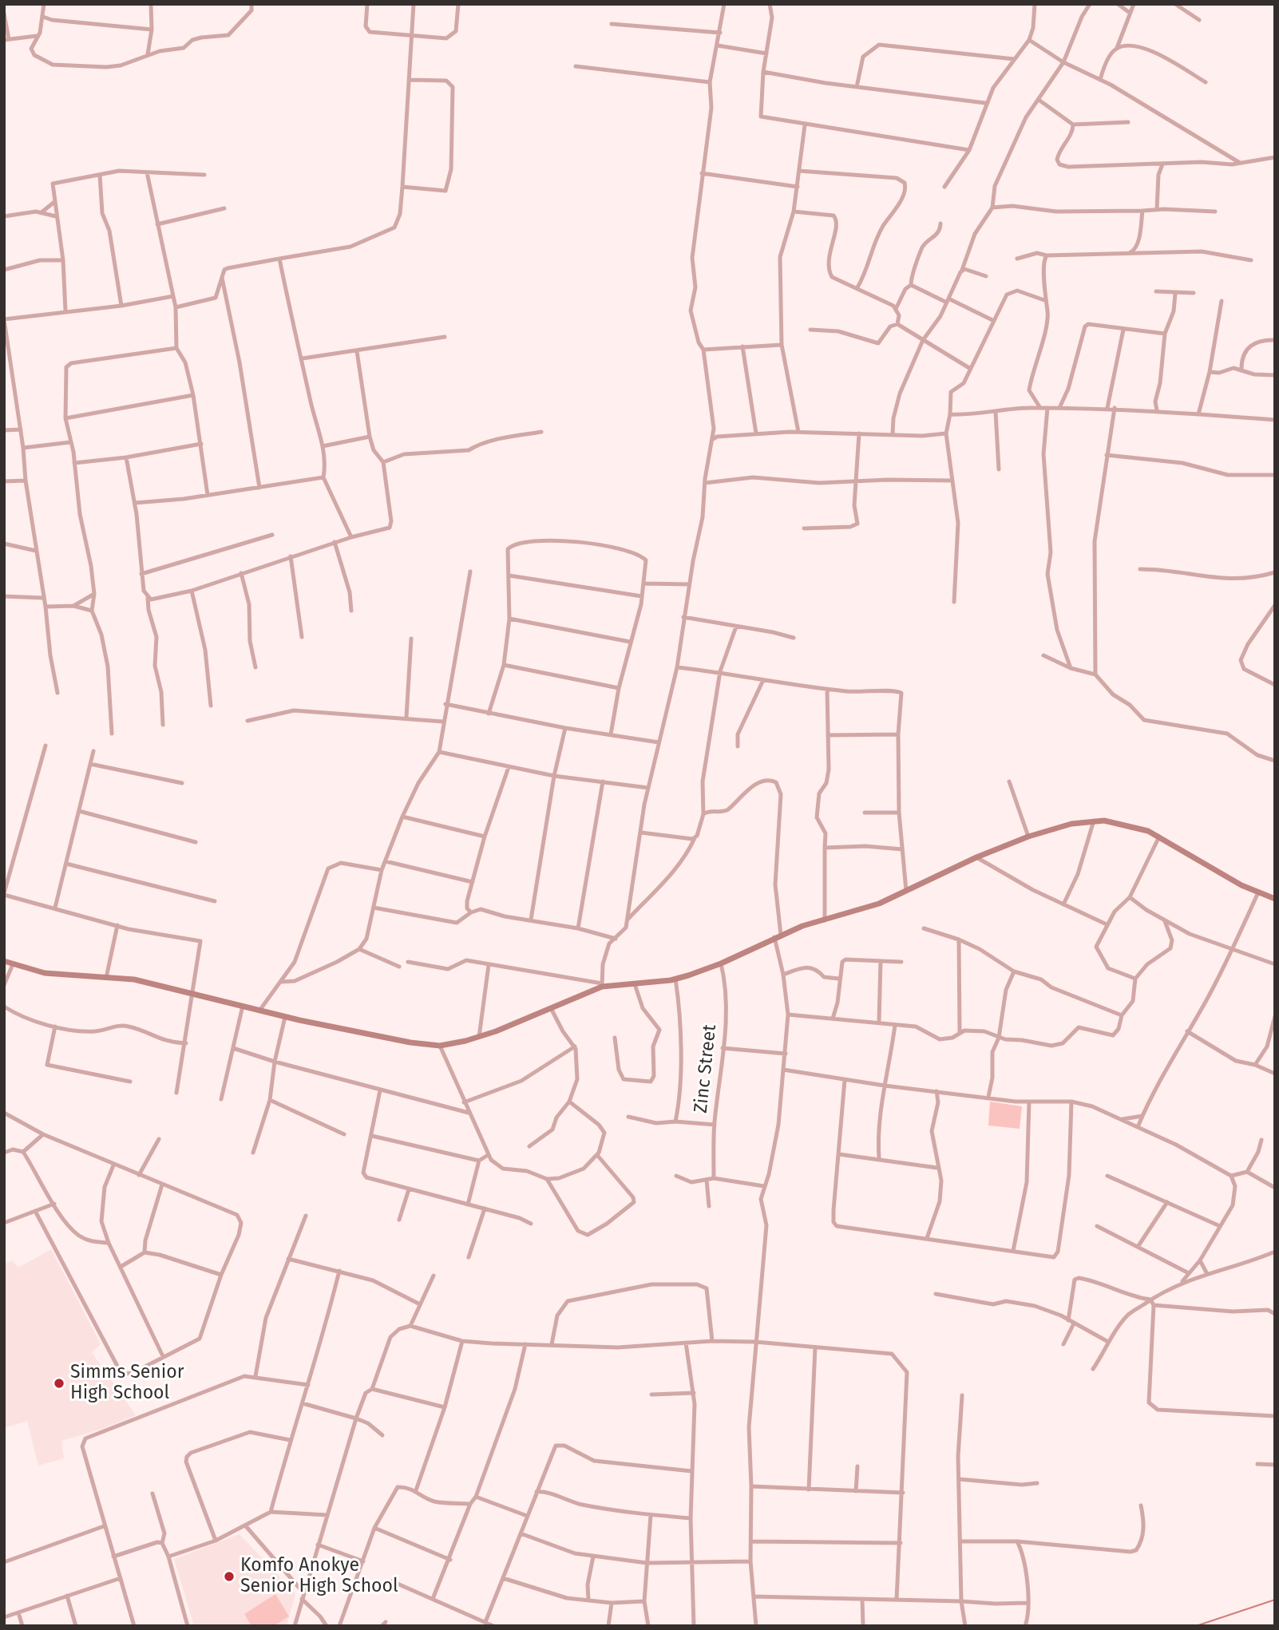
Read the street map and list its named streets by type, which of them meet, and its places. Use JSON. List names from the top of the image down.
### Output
{
  "streets": {
    "street": ["Zinc Street"]
  },
  "places": ["Simms Senior High School", "Komfo Anokye Senior High School"]
}
